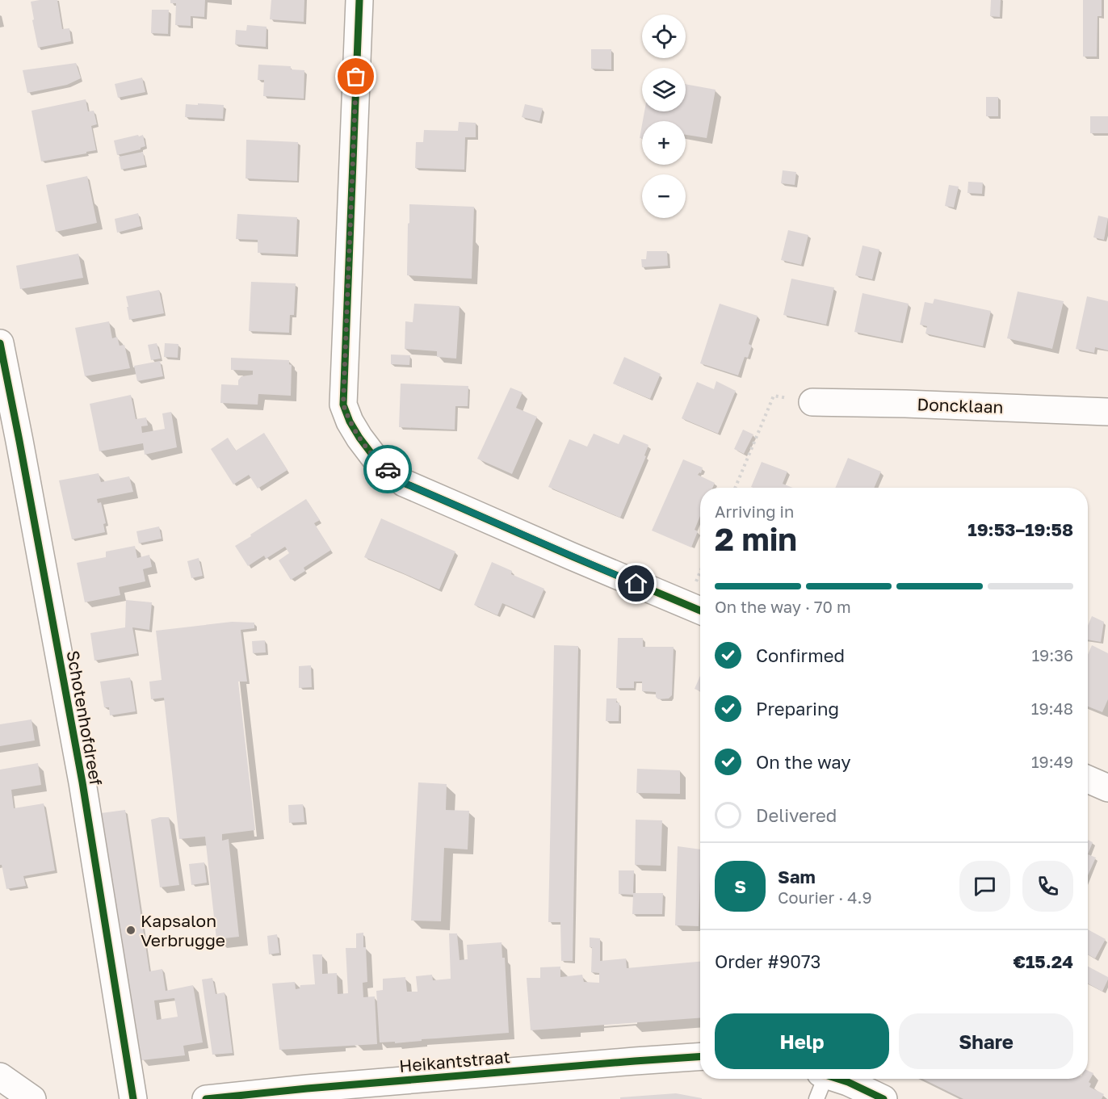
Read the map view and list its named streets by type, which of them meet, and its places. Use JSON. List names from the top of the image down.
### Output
{
  "streets": {
    "street": ["Doncklaan", "Schotenhofdreef", "Heikantstraat"]
  },
  "places": ["Kapsalon Verbrugge"],
  "page": {
    "map_buttons": ["+", "−"],
    "heading": ["2 min", "Arriving in", "19:53–19:58"],
    "panel": [
      "Sam",
      "Courier · 4.9",
      "Order #9073",
      "€15.24"
    ],
    "bar": "On the way · 70 m",
    "list": [
      ["Confirmed", "19:36"],
      ["Preparing", "19:48"],
      ["On the way", "19:49"],
      "Delivered"
    ],
    "round": "S",
    "buttons": ["Help", "Share"]
  }
}
